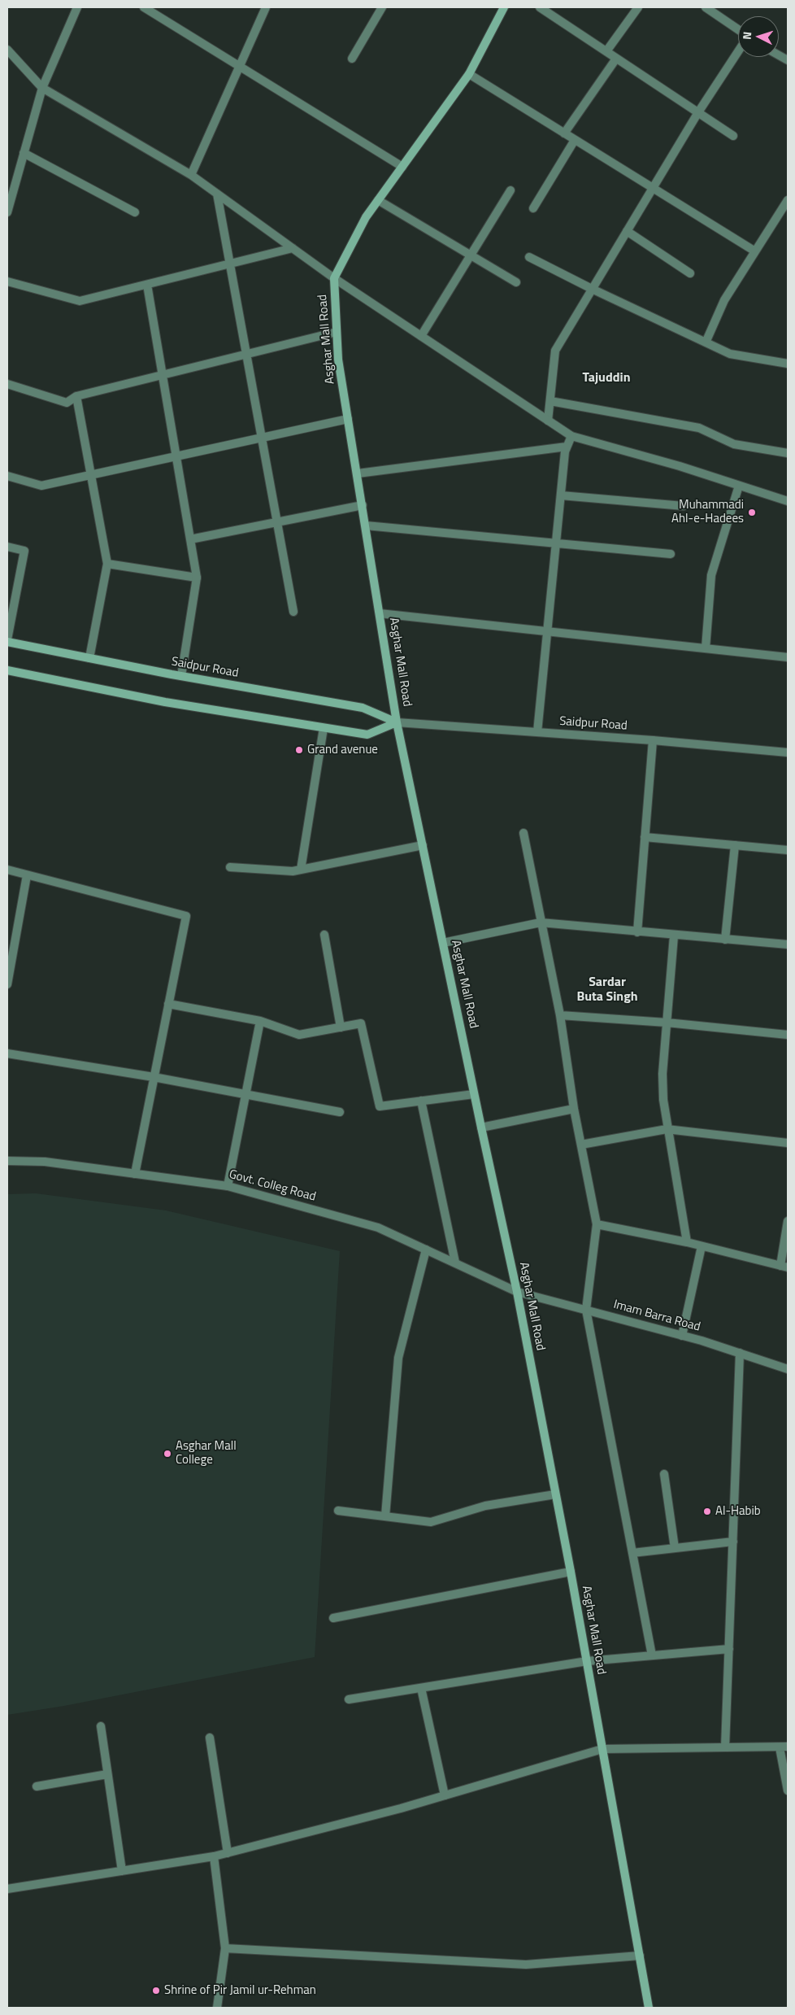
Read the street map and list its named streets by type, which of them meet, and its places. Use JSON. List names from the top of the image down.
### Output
{
  "streets": {
    "main road": ["Asghar Mall Road", "Saidpur Road"],
    "street": ["Govt. Colleg Road", "Imam Barra Road"]
  },
  "crossings": [
    ["Asghar Mall Road", "Saidpur Road"],
    ["Asghar Mall Road", "Govt. Colleg Road"],
    ["Asghar Mall Road", "Imam Barra Road"],
    ["Govt. Colleg Road", "Imam Barra Road"]
  ],
  "districts": ["Tajuddin", "Sardar Buta Singh"],
  "places": [
    "Muhammadi Ahl-e-Hadees",
    "Grand avenue",
    "Asghar Mall College",
    "Al-Habib",
    "Shrine of Pir Jamil ur-Rehman"
  ],
  "north": "left"
}
